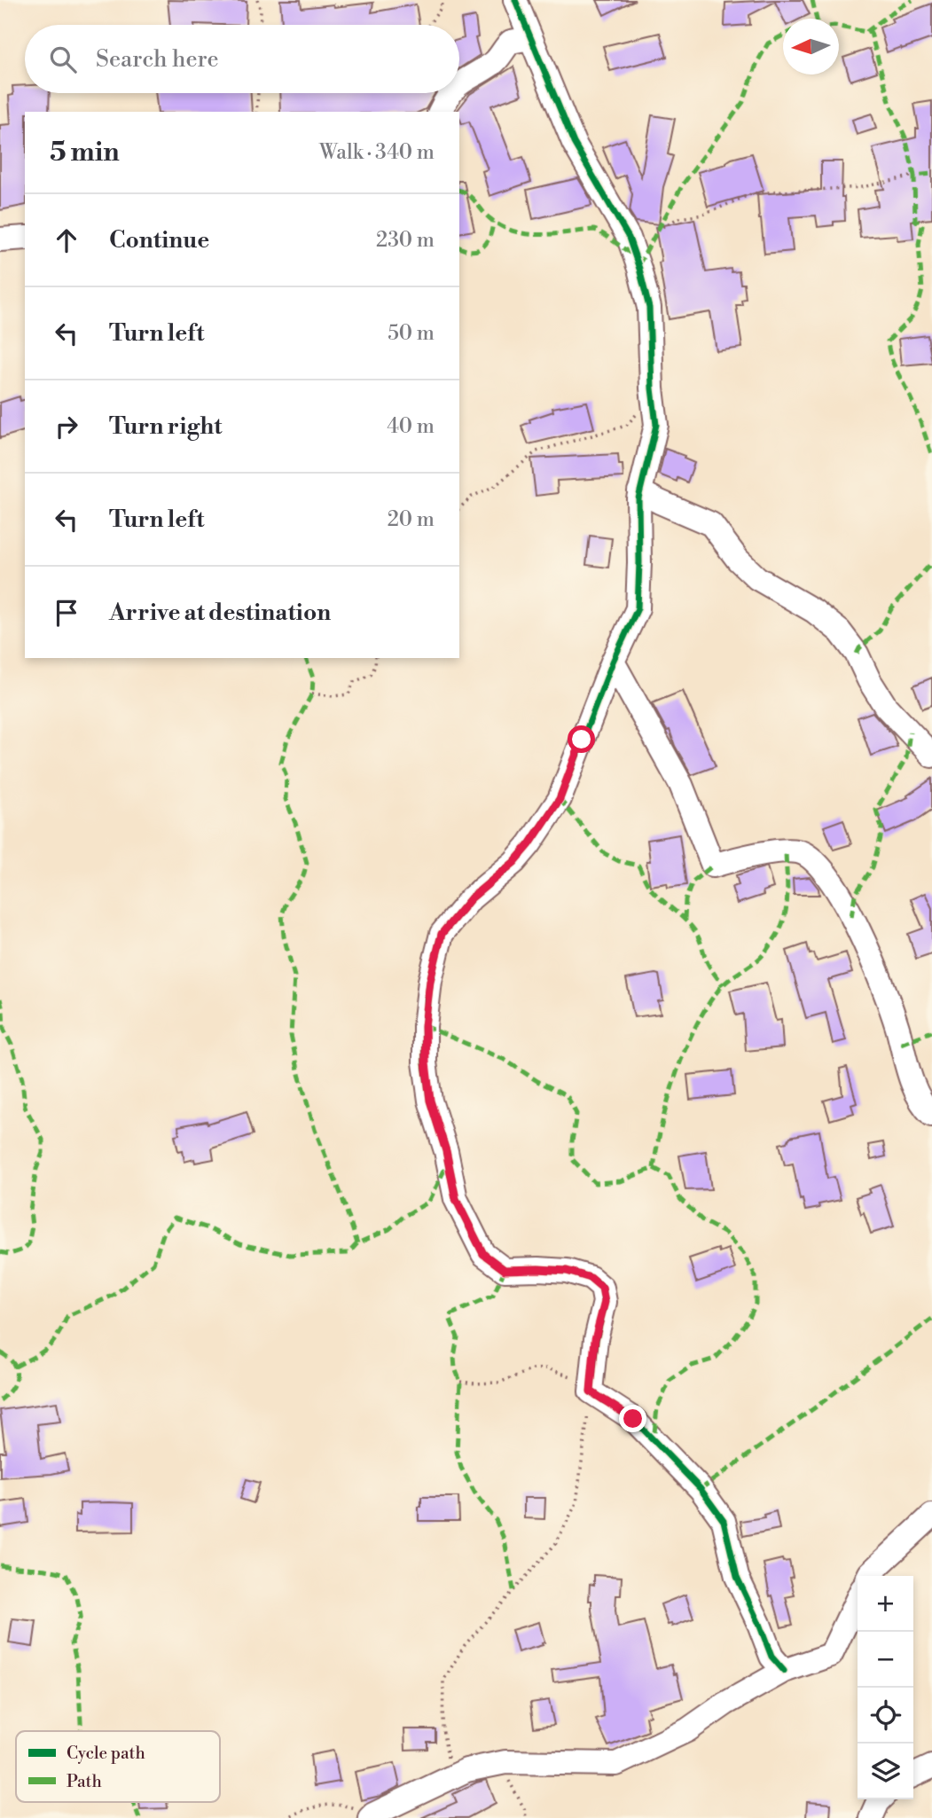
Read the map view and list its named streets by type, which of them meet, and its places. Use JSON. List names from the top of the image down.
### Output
{
  "legend": ["Cycle path", "Path"],
  "north": "left",
  "page": {
    "search": "Search here",
    "heading": ["5 min", "Walk · 340 m"],
    "list": [
      ["Continue", "230 m"],
      ["Turn left", "50 m"],
      ["Turn right", "40 m"],
      ["Turn left", "20 m"],
      "Arrive at destination"
    ],
    "map_buttons": ["+", "−"]
  }
}
